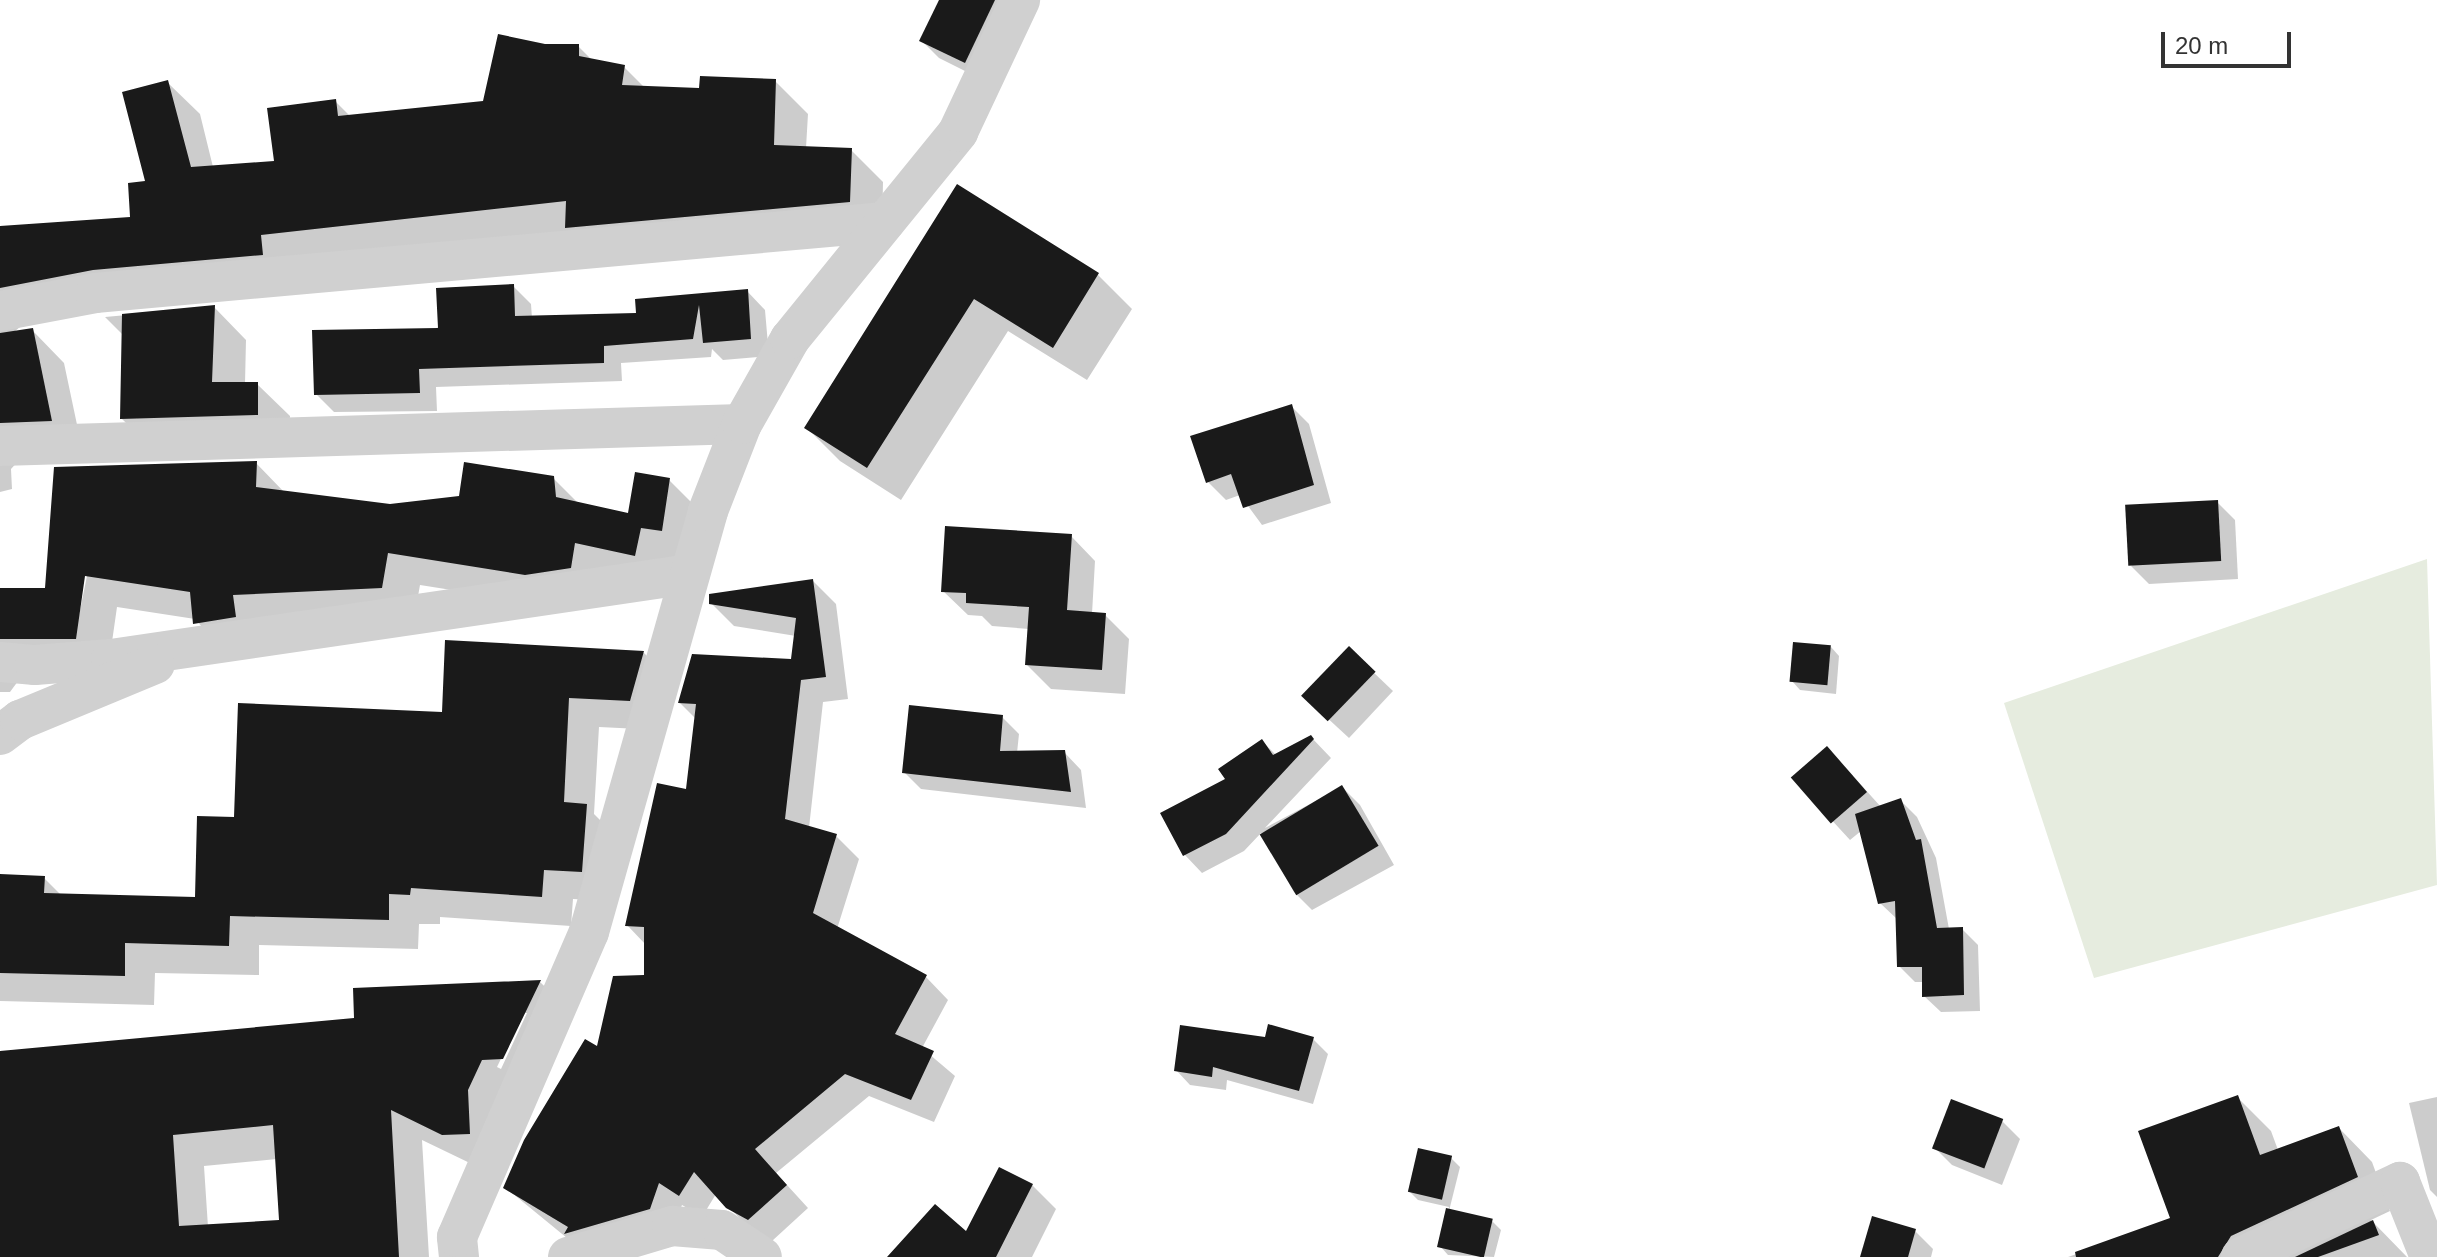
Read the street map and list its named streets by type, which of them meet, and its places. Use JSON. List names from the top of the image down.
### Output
{
  "scale_bar": "20 m"
}
